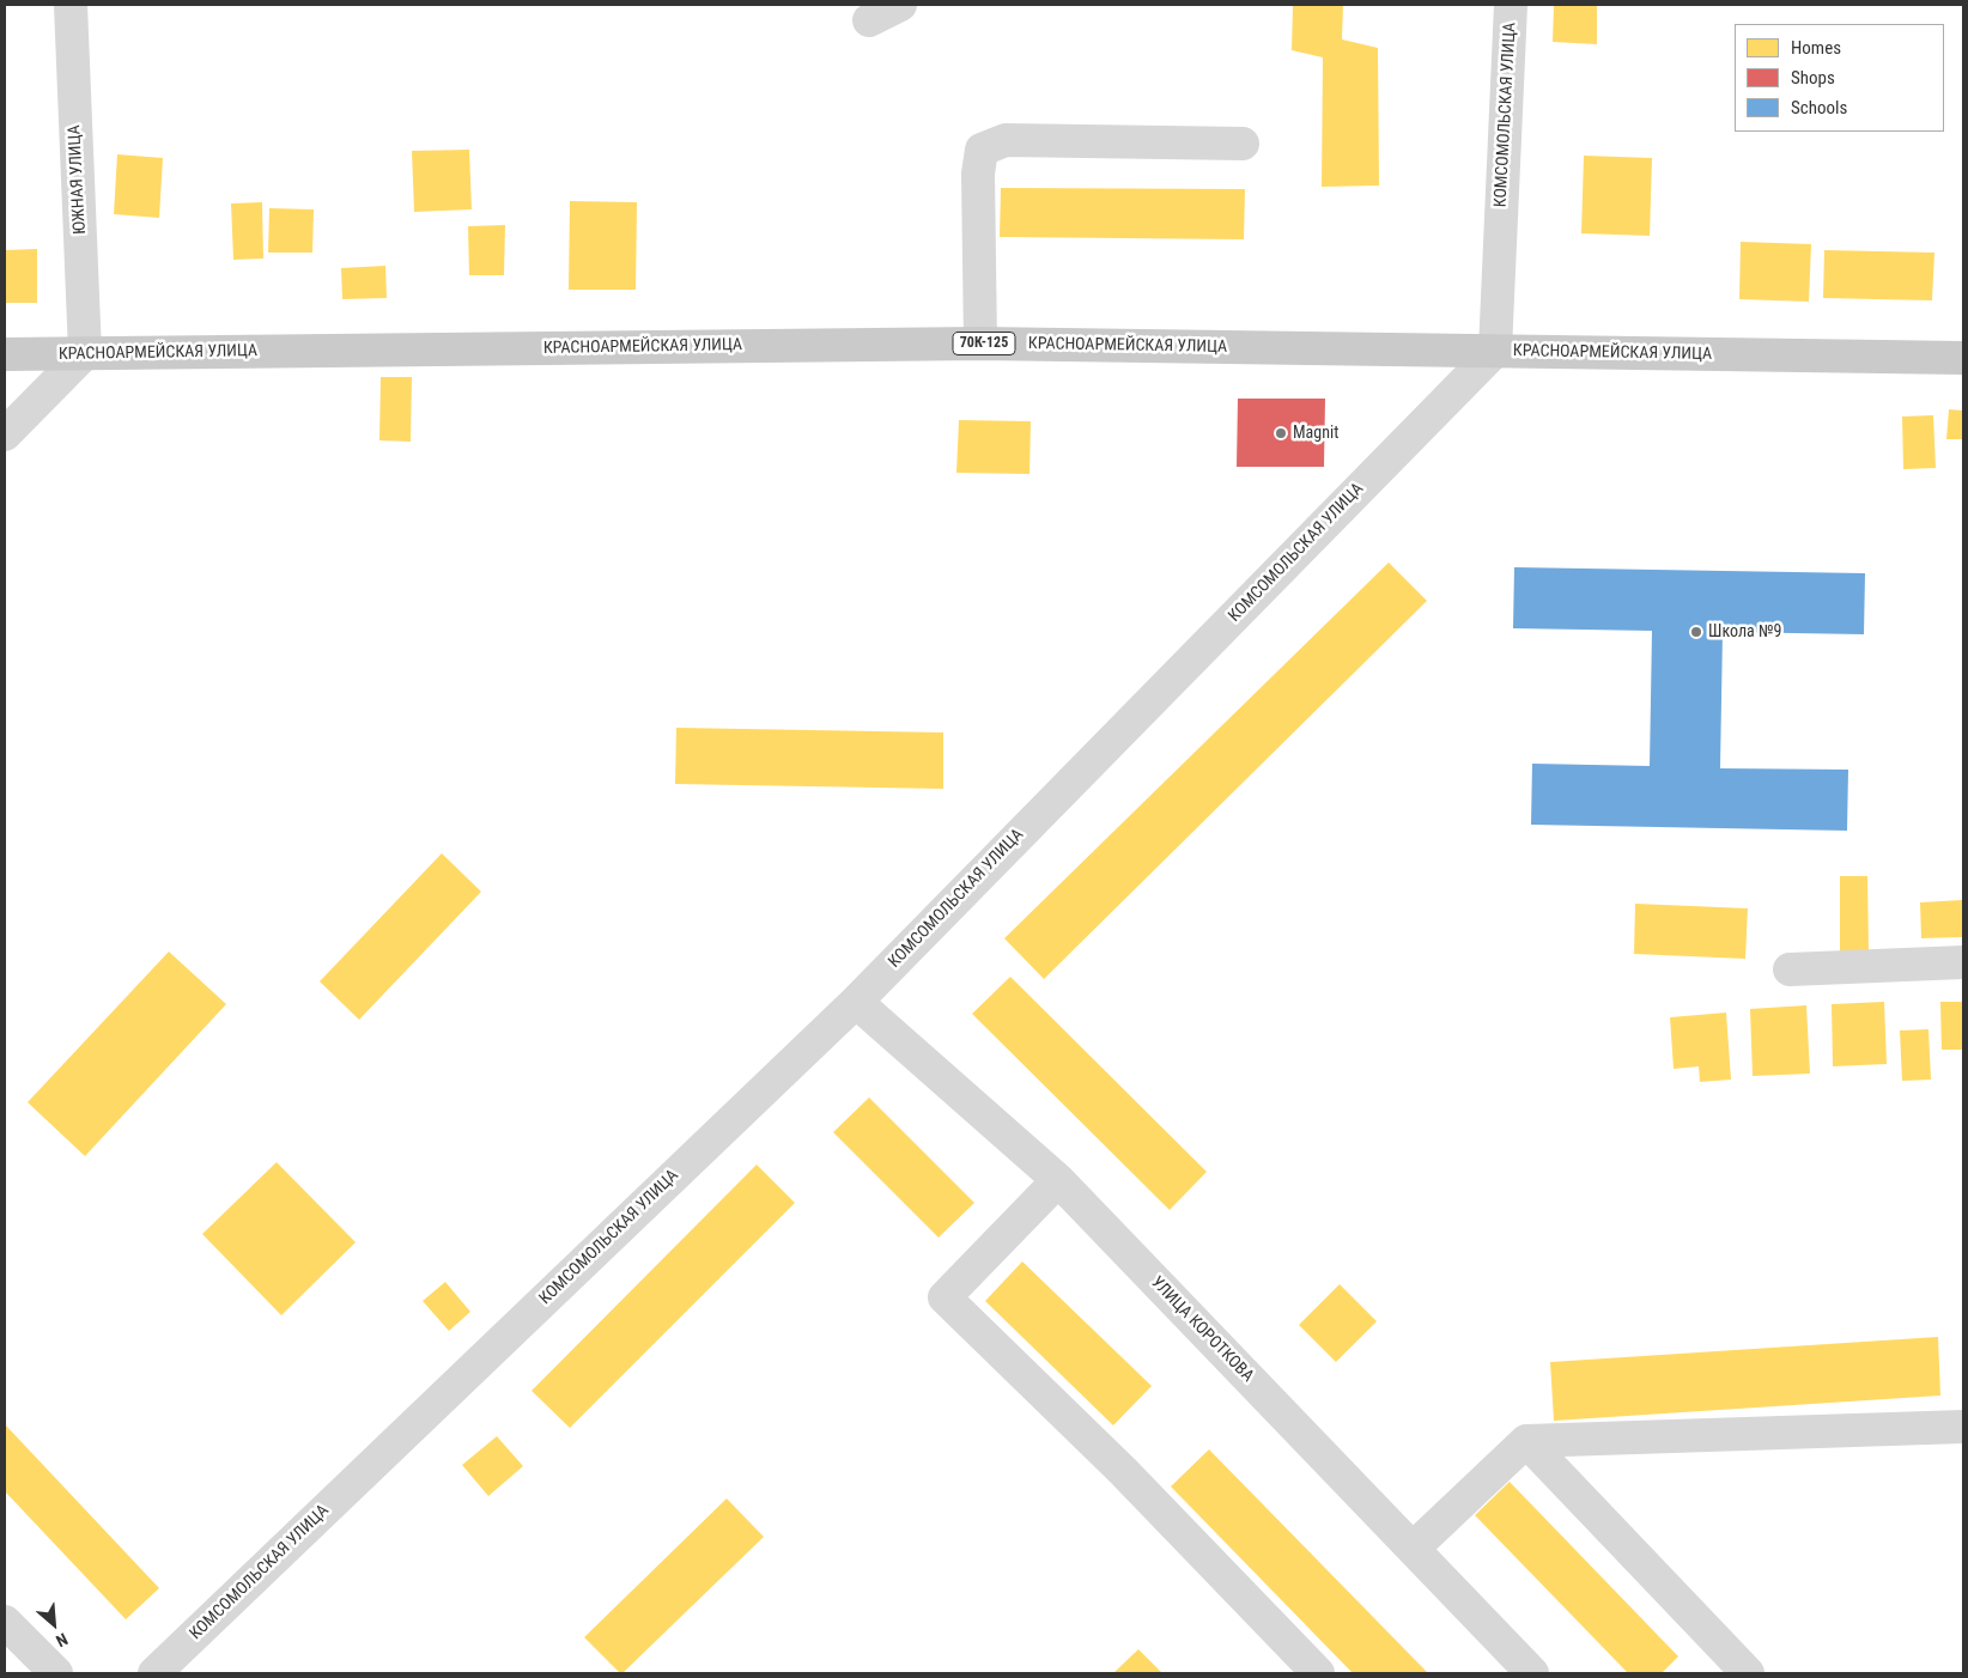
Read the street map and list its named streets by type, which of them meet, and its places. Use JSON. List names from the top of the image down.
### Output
{
  "streets": {
    "main road": ["70К-125", "КРАСНОАРМЕЙСКАЯ УЛИЦА"],
    "street": ["КОМСОМОЛЬСКАЯ УЛИЦА", "ЮЖНАЯ УЛИЦА", "УЛИЦА КОРОТКОВА"]
  },
  "crossings": [
    ["КОМСОМОЛЬСКАЯ УЛИЦА", "КРАСНОАРМЕЙСКАЯ УЛИЦА"],
    ["КОМСОМОЛЬСКАЯ УЛИЦА", "УЛИЦА КОРОТКОВА"],
    ["ЮЖНАЯ УЛИЦА", "КРАСНОАРМЕЙСКАЯ УЛИЦА"]
  ],
  "places": ["Magnit", "Школа №9"],
  "legend": ["Homes", "Shops", "Schools"],
  "north": "bottom right"
}
